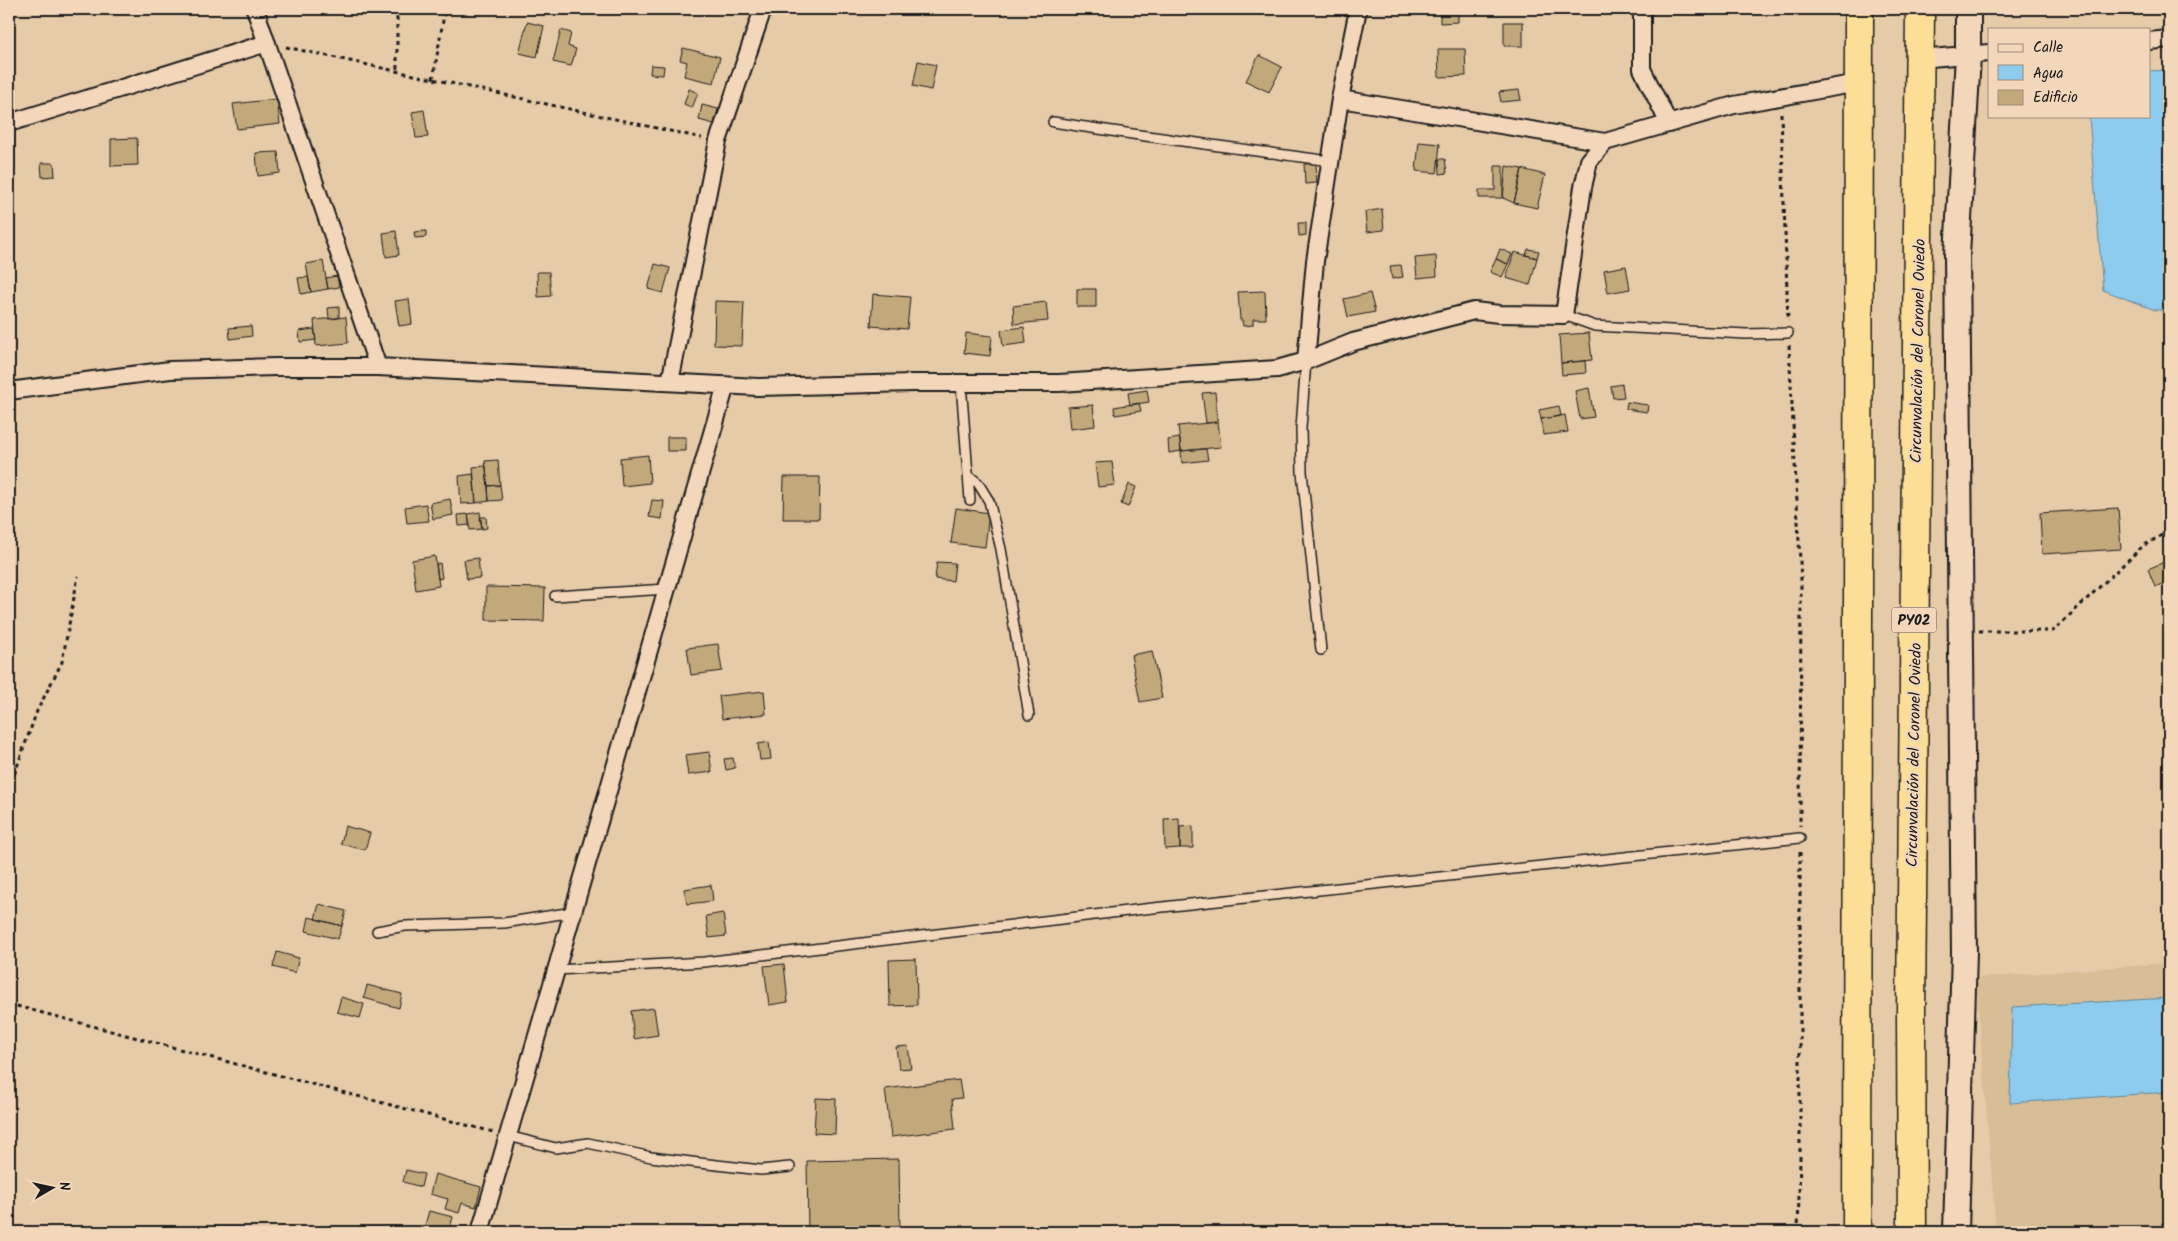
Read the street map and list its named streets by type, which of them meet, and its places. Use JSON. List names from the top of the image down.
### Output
{
  "streets": {
    "highway": ["Circunvalación del Coronel Oviedo", "PY02"]
  },
  "legend": ["Calle", "Agua", "Edificio"],
  "north": "right"
}
